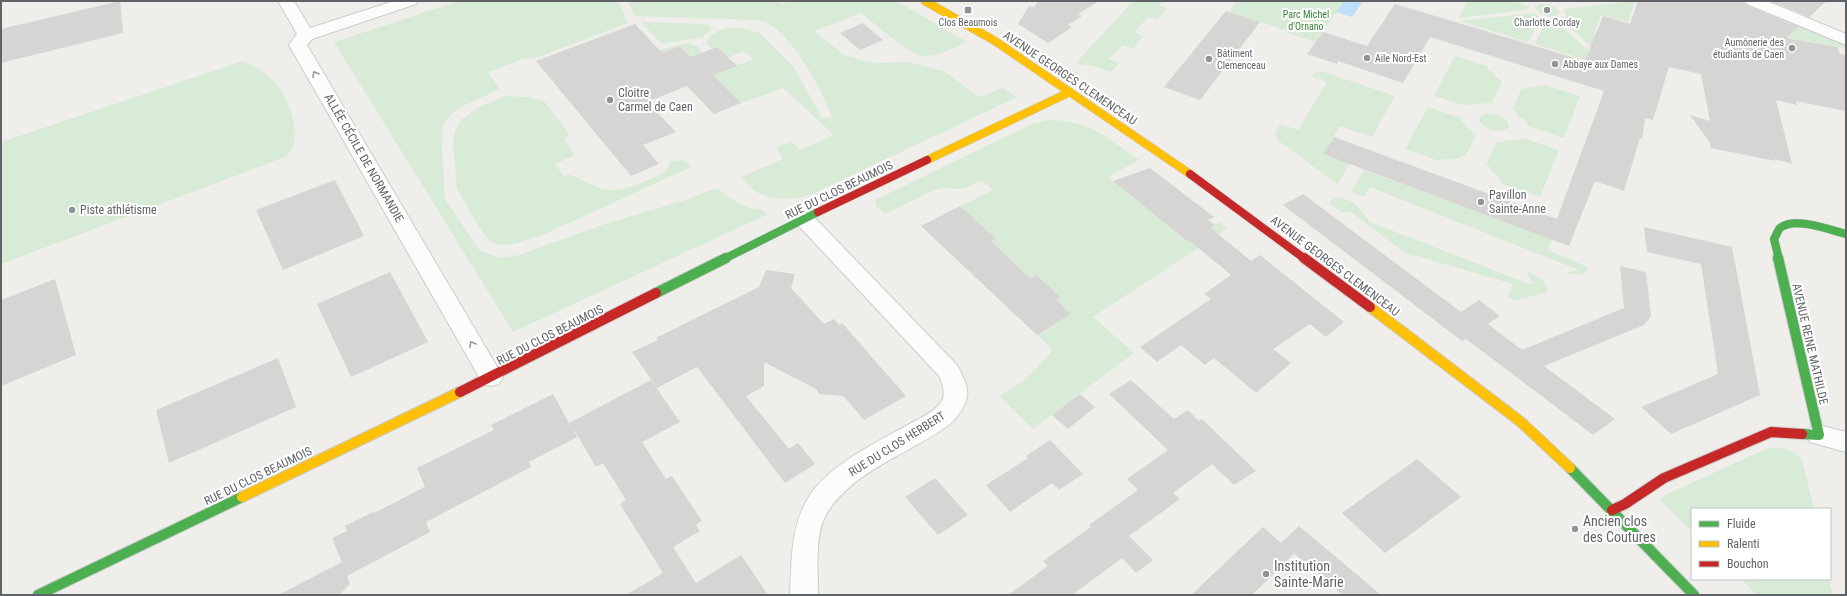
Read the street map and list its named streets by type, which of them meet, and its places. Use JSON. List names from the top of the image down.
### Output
{
  "streets": {
    "street": [
      "AVENUE GEORGES CLEMENCEAU",
      "ALLÉE CÉCILE DE NORMANDIE",
      "RUE DU CLOS BEAUMOIS",
      "AVENUE REINE MATHILDE",
      "RUE DU CLOS HERBERT"
    ]
  },
  "crossings": [
    ["AVENUE GEORGES CLEMENCEAU", "RUE DU CLOS BEAUMOIS"],
    ["ALLÉE CÉCILE DE NORMANDIE", "RUE DU CLOS BEAUMOIS"],
    ["RUE DU CLOS BEAUMOIS", "RUE DU CLOS HERBERT"]
  ],
  "one_way": ["ALLÉE CÉCILE DE NORMANDIE"],
  "parks": ["Parc Michel d'Ornano"],
  "places": {
    "transit": ["Clos Beaumois"],
    "other": [
      "Charlotte Corday",
      "Aumônerie des étudiants de Caen",
      "Aile Nord-Est",
      "Bâtiment Clemenceau",
      "Abbaye aux Dames",
      "Cloitre Carmel de Caen",
      "Pavillon Sainte-Anne",
      "Piste athlétisme",
      "Ancien clos des Coutures",
      "Institution Sainte-Marie"
    ]
  },
  "legend": ["Fluide", "Ralenti", "Bouchon"]
}
